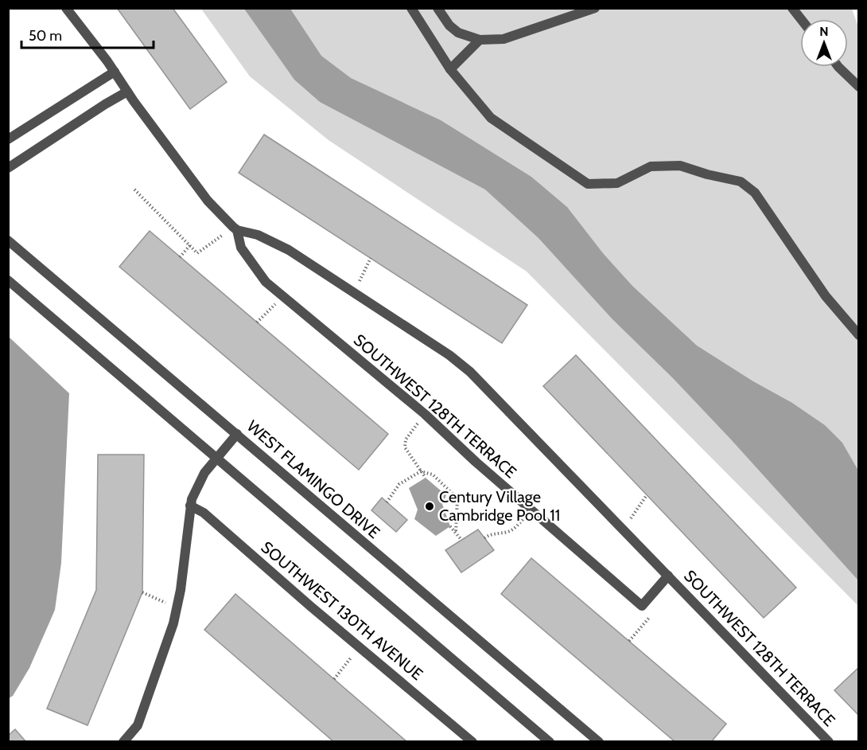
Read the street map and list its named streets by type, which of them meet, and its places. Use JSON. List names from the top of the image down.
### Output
{
  "streets": {
    "street": ["SOUTHWEST 128TH TERRACE", "WEST FLAMINGO DRIVE", "SOUTHWEST 130TH AVENUE"]
  },
  "places": ["Century Village Cambridge Pool 11"],
  "scale_bar": "50 m",
  "north": "top"
}
